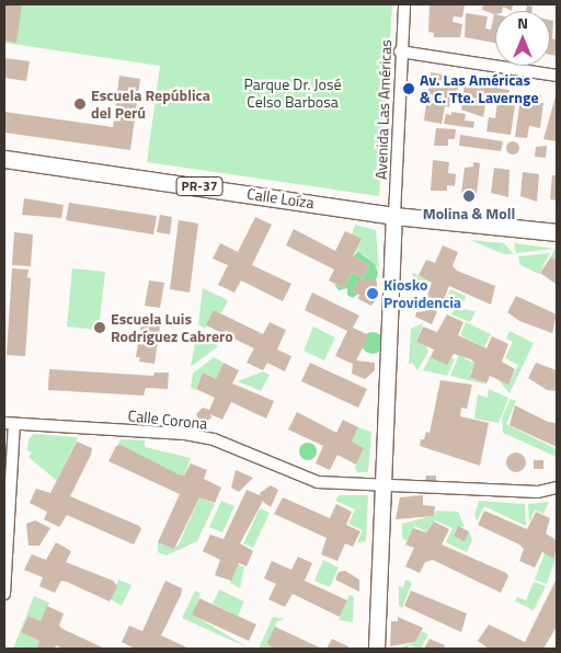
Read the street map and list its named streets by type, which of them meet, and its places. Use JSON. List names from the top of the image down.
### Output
{
  "streets": {
    "main road": ["PR-37", "Calle Loíza"],
    "street": ["Avenida Las Américas", "Calle Corona"]
  },
  "crossings": [
    ["Avenida Las Américas", "Calle Loíza"]
  ],
  "parks": ["Parque Dr. José Celso Barbosa"],
  "places": [
    "Av. Las Américas & C. Tte. Lavernge",
    "Escuela República del Perú",
    "Molina & Moll",
    "Kiosko Providencia",
    "Escuela Luis Rodríguez Cabrero"
  ],
  "north": "top"
}
